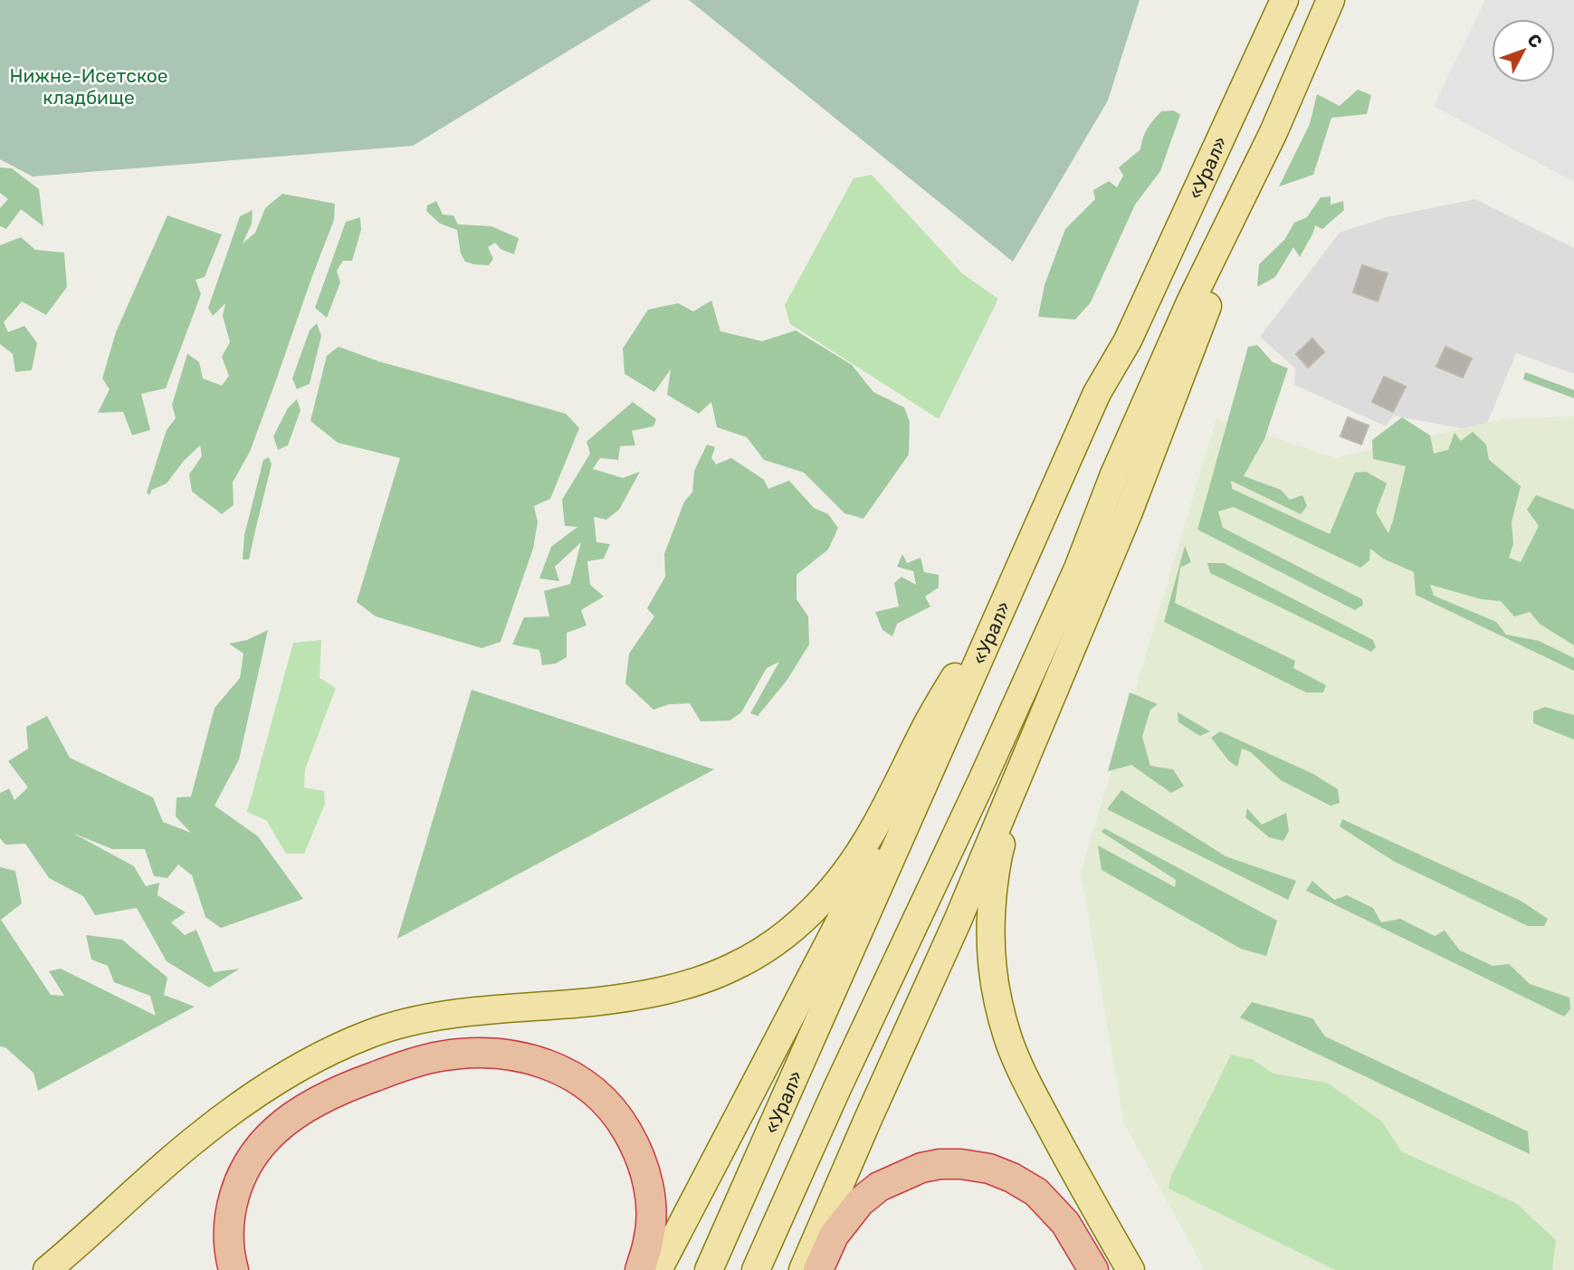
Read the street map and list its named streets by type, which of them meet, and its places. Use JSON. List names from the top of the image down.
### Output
{
  "streets": {
    "main road": ["«Урал»"]
  },
  "parks": ["Нижне-Исетское кладбище"],
  "north": "top right"
}
